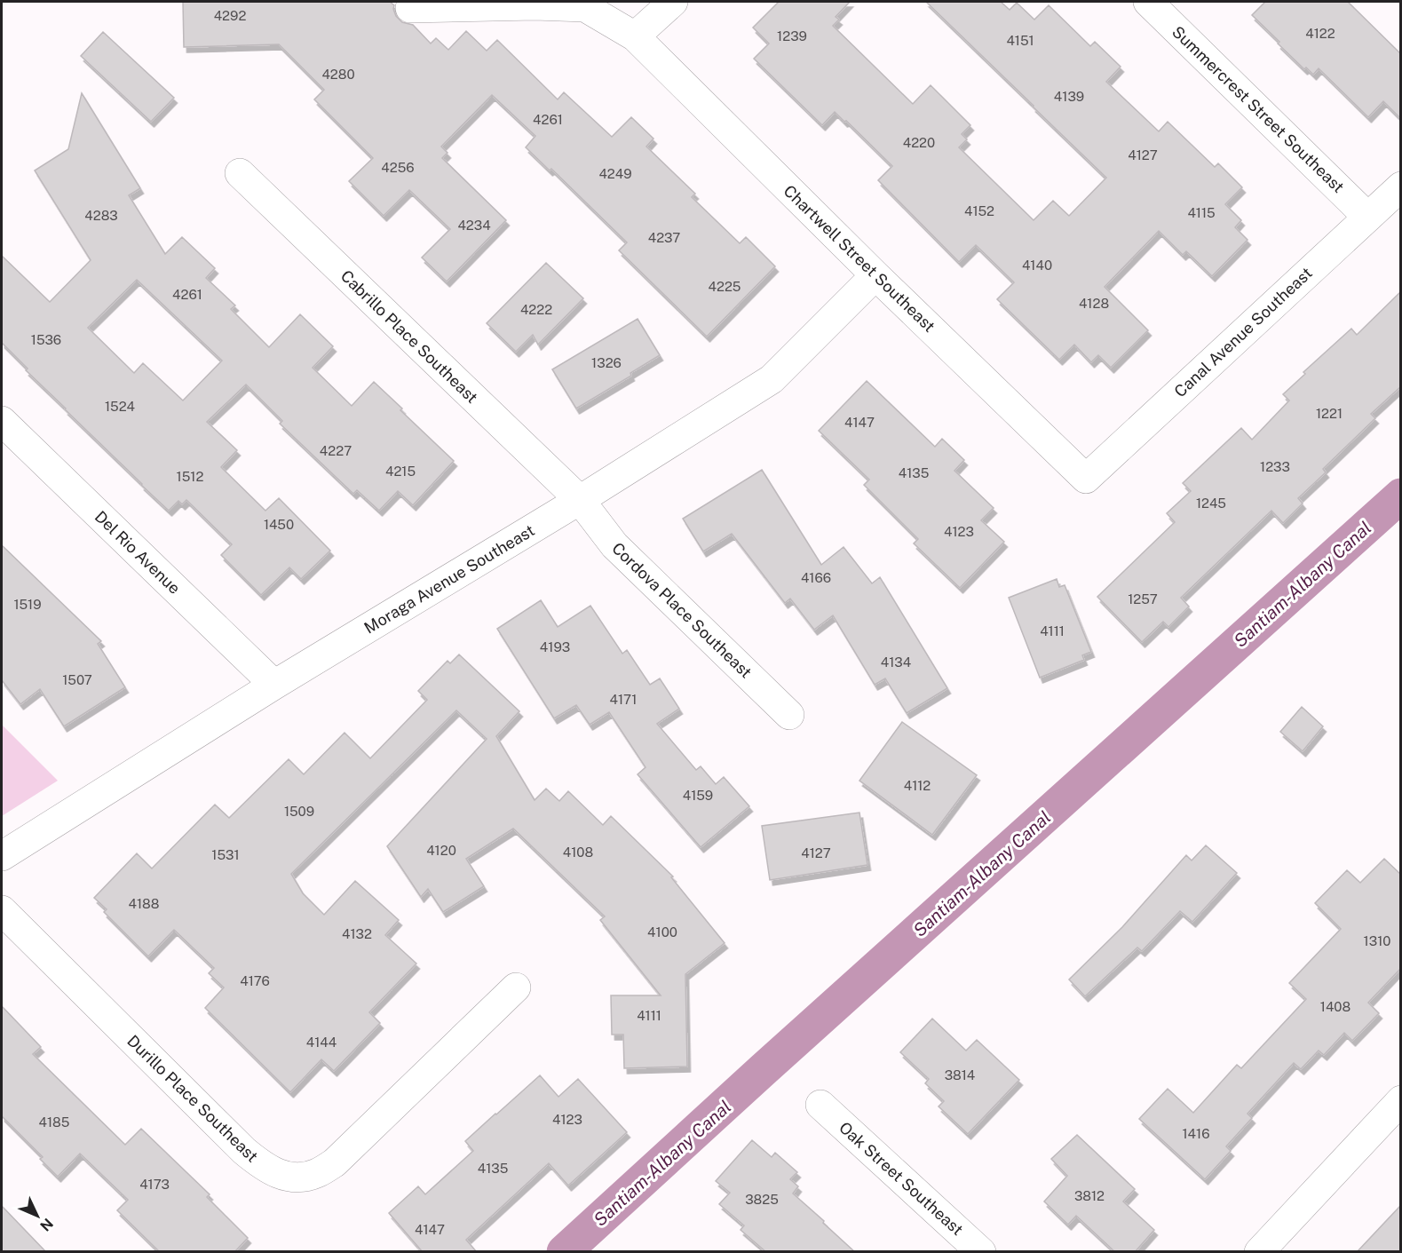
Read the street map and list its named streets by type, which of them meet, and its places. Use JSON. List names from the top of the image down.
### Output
{
  "streets": {
    "street": [
      "Summercrest Street Southeast",
      "Chartwell Street Southeast",
      "Canal Avenue Southeast",
      "Cabrillo Place Southeast",
      "Del Rio Avenue",
      "Moraga Avenue Southeast",
      "Cordova Place Southeast",
      "Durillo Place Southeast",
      "Oak Street Southeast"
    ]
  },
  "crossings": [
    ["Summercrest Street Southeast", "Canal Avenue Southeast"],
    ["Chartwell Street Southeast", "Canal Avenue Southeast"],
    ["Chartwell Street Southeast", "Moraga Avenue Southeast"],
    ["Cabrillo Place Southeast", "Moraga Avenue Southeast"],
    ["Cabrillo Place Southeast", "Cordova Place Southeast"],
    ["Del Rio Avenue", "Moraga Avenue Southeast"],
    ["Moraga Avenue Southeast", "Cordova Place Southeast"]
  ],
  "water": ["Santiam-Albany Canal"],
  "house_numbers": [
    "4292",
    "4122",
    "1239",
    "4151",
    "4280",
    "4139",
    "4261",
    "4220",
    "4127",
    "4256",
    "4249",
    "4152",
    "4115",
    "4283",
    "4234",
    "4237",
    "4140",
    "4225",
    "4261",
    "4128",
    "4222",
    "1536",
    "1326",
    "1524",
    "1221",
    "4147",
    "4227",
    "1233",
    "4215",
    "4135",
    "1512",
    "1245",
    "1450",
    "4123",
    "4166",
    "1257",
    "1519",
    "4111",
    "4193",
    "4134",
    "1507",
    "4171",
    "4112",
    "4159",
    "1509",
    "4120",
    "4108",
    "4127",
    "1531",
    "4188",
    "4100",
    "4132",
    "1310",
    "4176",
    "1408",
    "4111",
    "4144",
    "3814",
    "4123",
    "4185",
    "1416",
    "4135",
    "4173",
    "3812",
    "3825",
    "4147"
  ],
  "north": "bottom right"
}
